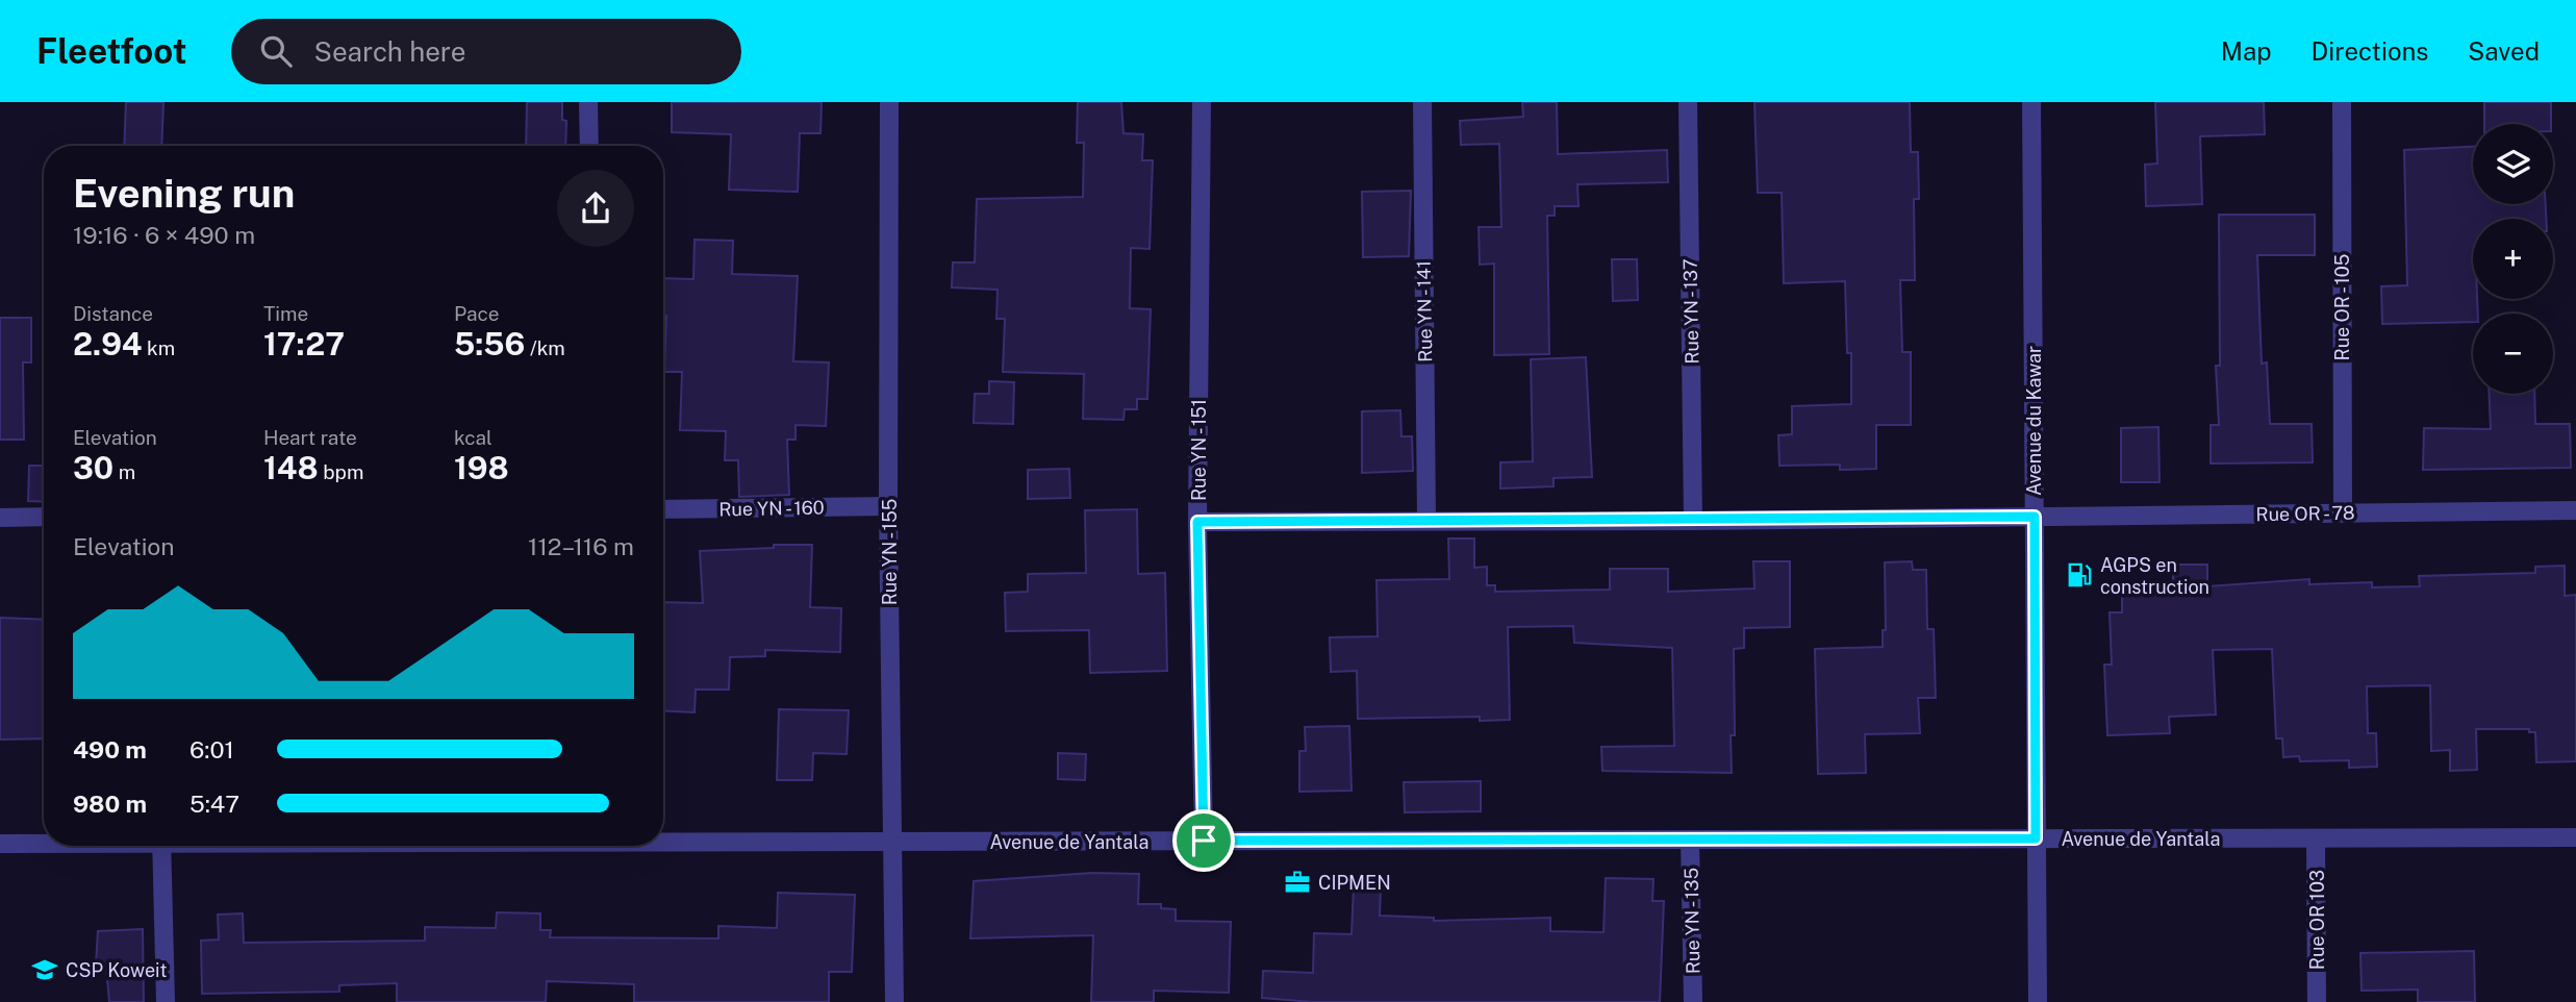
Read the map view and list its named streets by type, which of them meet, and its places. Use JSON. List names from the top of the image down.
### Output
{
  "streets": {
    "street": [
      "Rue OR - 105",
      "Rue YN - 141",
      "Rue YN - 137",
      "Avenue du Kawar",
      "Rue YN - 151",
      "Rue YN - 160",
      "Rue OR - 78",
      "Rue YN - 155",
      "Avenue de Yantala",
      "Rue OR 103",
      "Rue YN - 135"
    ]
  },
  "crossings": [
    ["Rue OR - 105", "Rue OR - 78"],
    ["Rue YN - 141", "Rue OR - 78"],
    ["Rue YN - 137", "Rue OR - 78"],
    ["Avenue du Kawar", "Rue OR - 78"],
    ["Avenue du Kawar", "Avenue de Yantala"],
    ["Rue YN - 151", "Rue OR - 78"],
    ["Rue YN - 151", "Avenue de Yantala"],
    ["Rue YN - 160", "Rue YN - 155"],
    ["Rue YN - 155", "Avenue de Yantala"],
    ["Avenue de Yantala", "Rue OR 103"],
    ["Avenue de Yantala", "Rue YN - 135"]
  ],
  "places": {
    "fuel station": ["AGPS en construction"],
    "office": ["CIPMEN"],
    "school or university": ["CSP Koweit"]
  },
  "page": {
    "header": "Fleetfoot",
    "search": "Search here",
    "nav": ["Map", "Directions", "Saved"],
    "map_buttons": ["+", "−"],
    "heading": ["Evening run", "19:16 · 6 × 490 m"],
    "stats": [
      ["Distance", "2.94 km"],
      ["Time", "17:27"],
      ["Pace", "5:56 /km"],
      ["Elevation", "30 m"],
      ["Heart rate", "148 bpm"],
      ["kcal", "198"]
    ],
    "chart": ["Elevation", "112–116 m"],
    "list": [
      {
        "name": "490 m",
        "note": "6:01"
      },
      {
        "name": "980 m",
        "note": "5:47"
      }
    ]
  }
}
